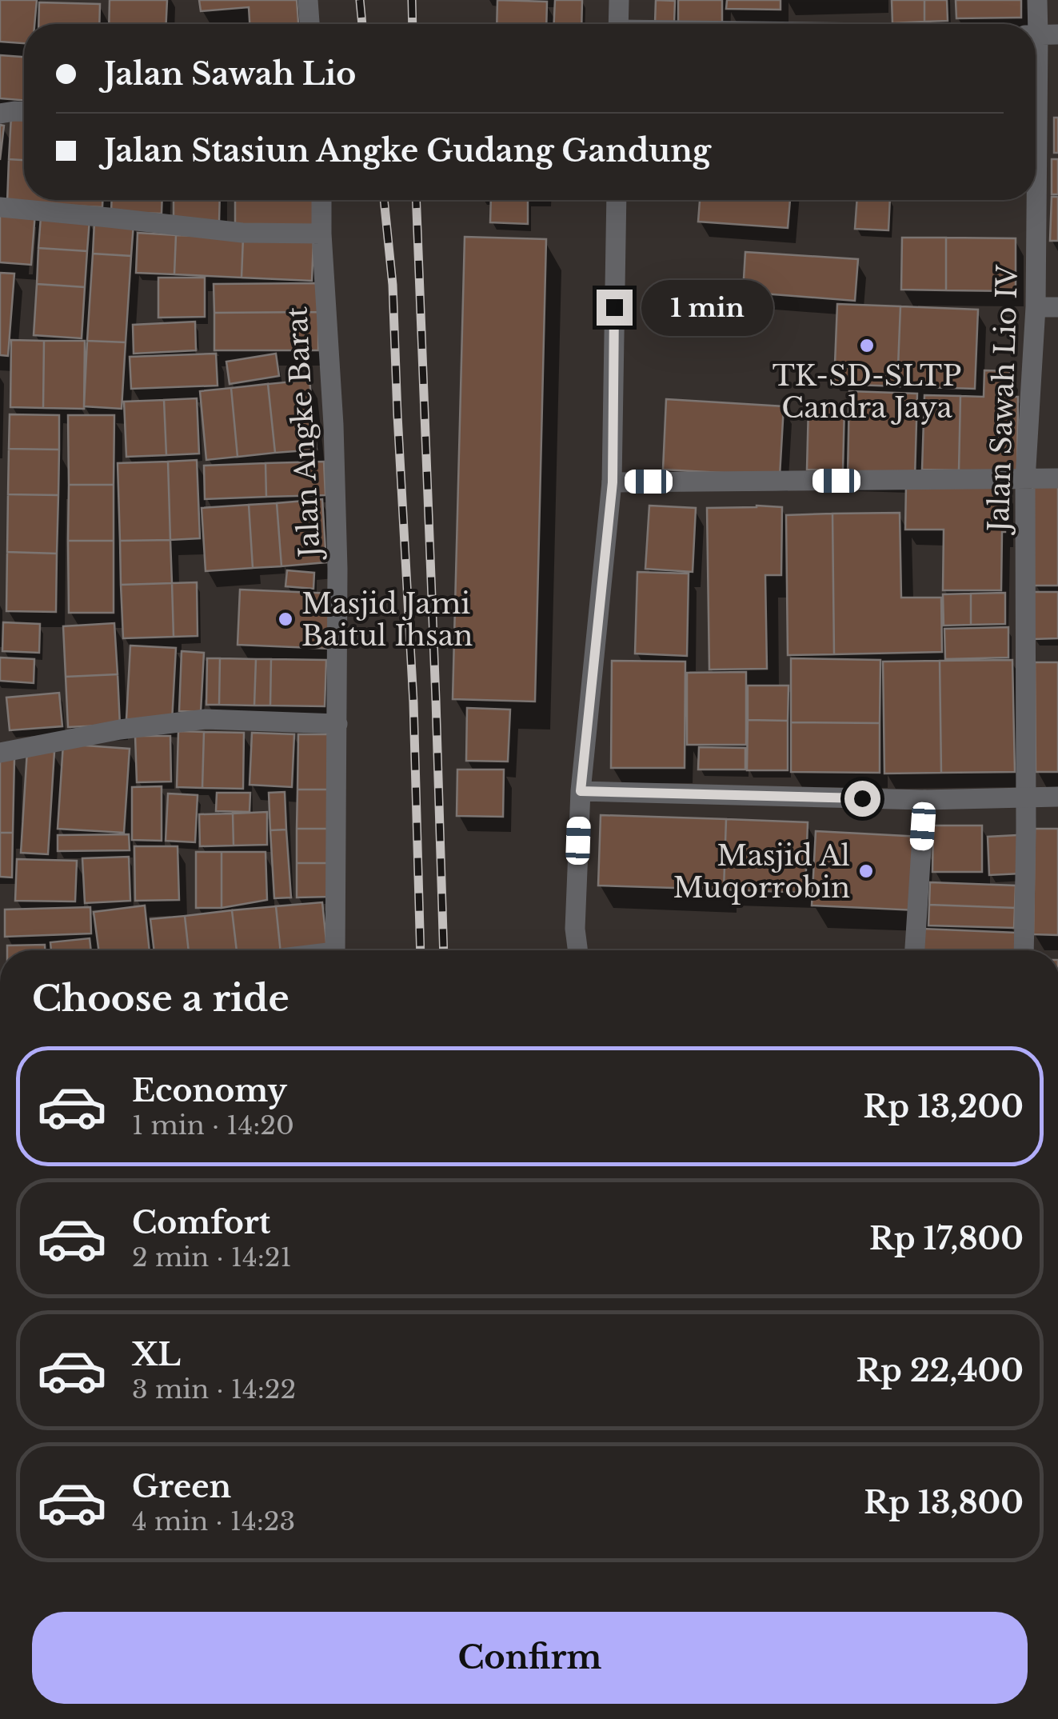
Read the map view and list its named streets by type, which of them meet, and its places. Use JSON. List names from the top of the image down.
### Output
{
  "streets": {
    "street": ["Jalan Sawah Lio IV", "Jalan Angke Barat"]
  },
  "places": ["TK-SD-SLTP Candra Jaya", "Masjid Jami Baitul Ihsan", "Masjid Al Muqorrobin"],
  "page": {
    "banner": ["Jalan Sawah Lio", "Jalan Stasiun Angke Gudang Gandung"],
    "bubble": "1 min",
    "heading": "Choose a ride",
    "list": [
      {
        "name": "Economy",
        "note": "1 min · 14:20",
        "value": "Rp 13,200"
      },
      {
        "name": "Comfort",
        "note": "2 min · 14:21",
        "value": "Rp 17,800"
      },
      {
        "name": "XL",
        "note": "3 min · 14:22",
        "value": "Rp 22,400"
      },
      {
        "name": "Green",
        "note": "4 min · 14:23",
        "value": "Rp 13,800"
      }
    ],
    "buttons": "Confirm"
  }
}
